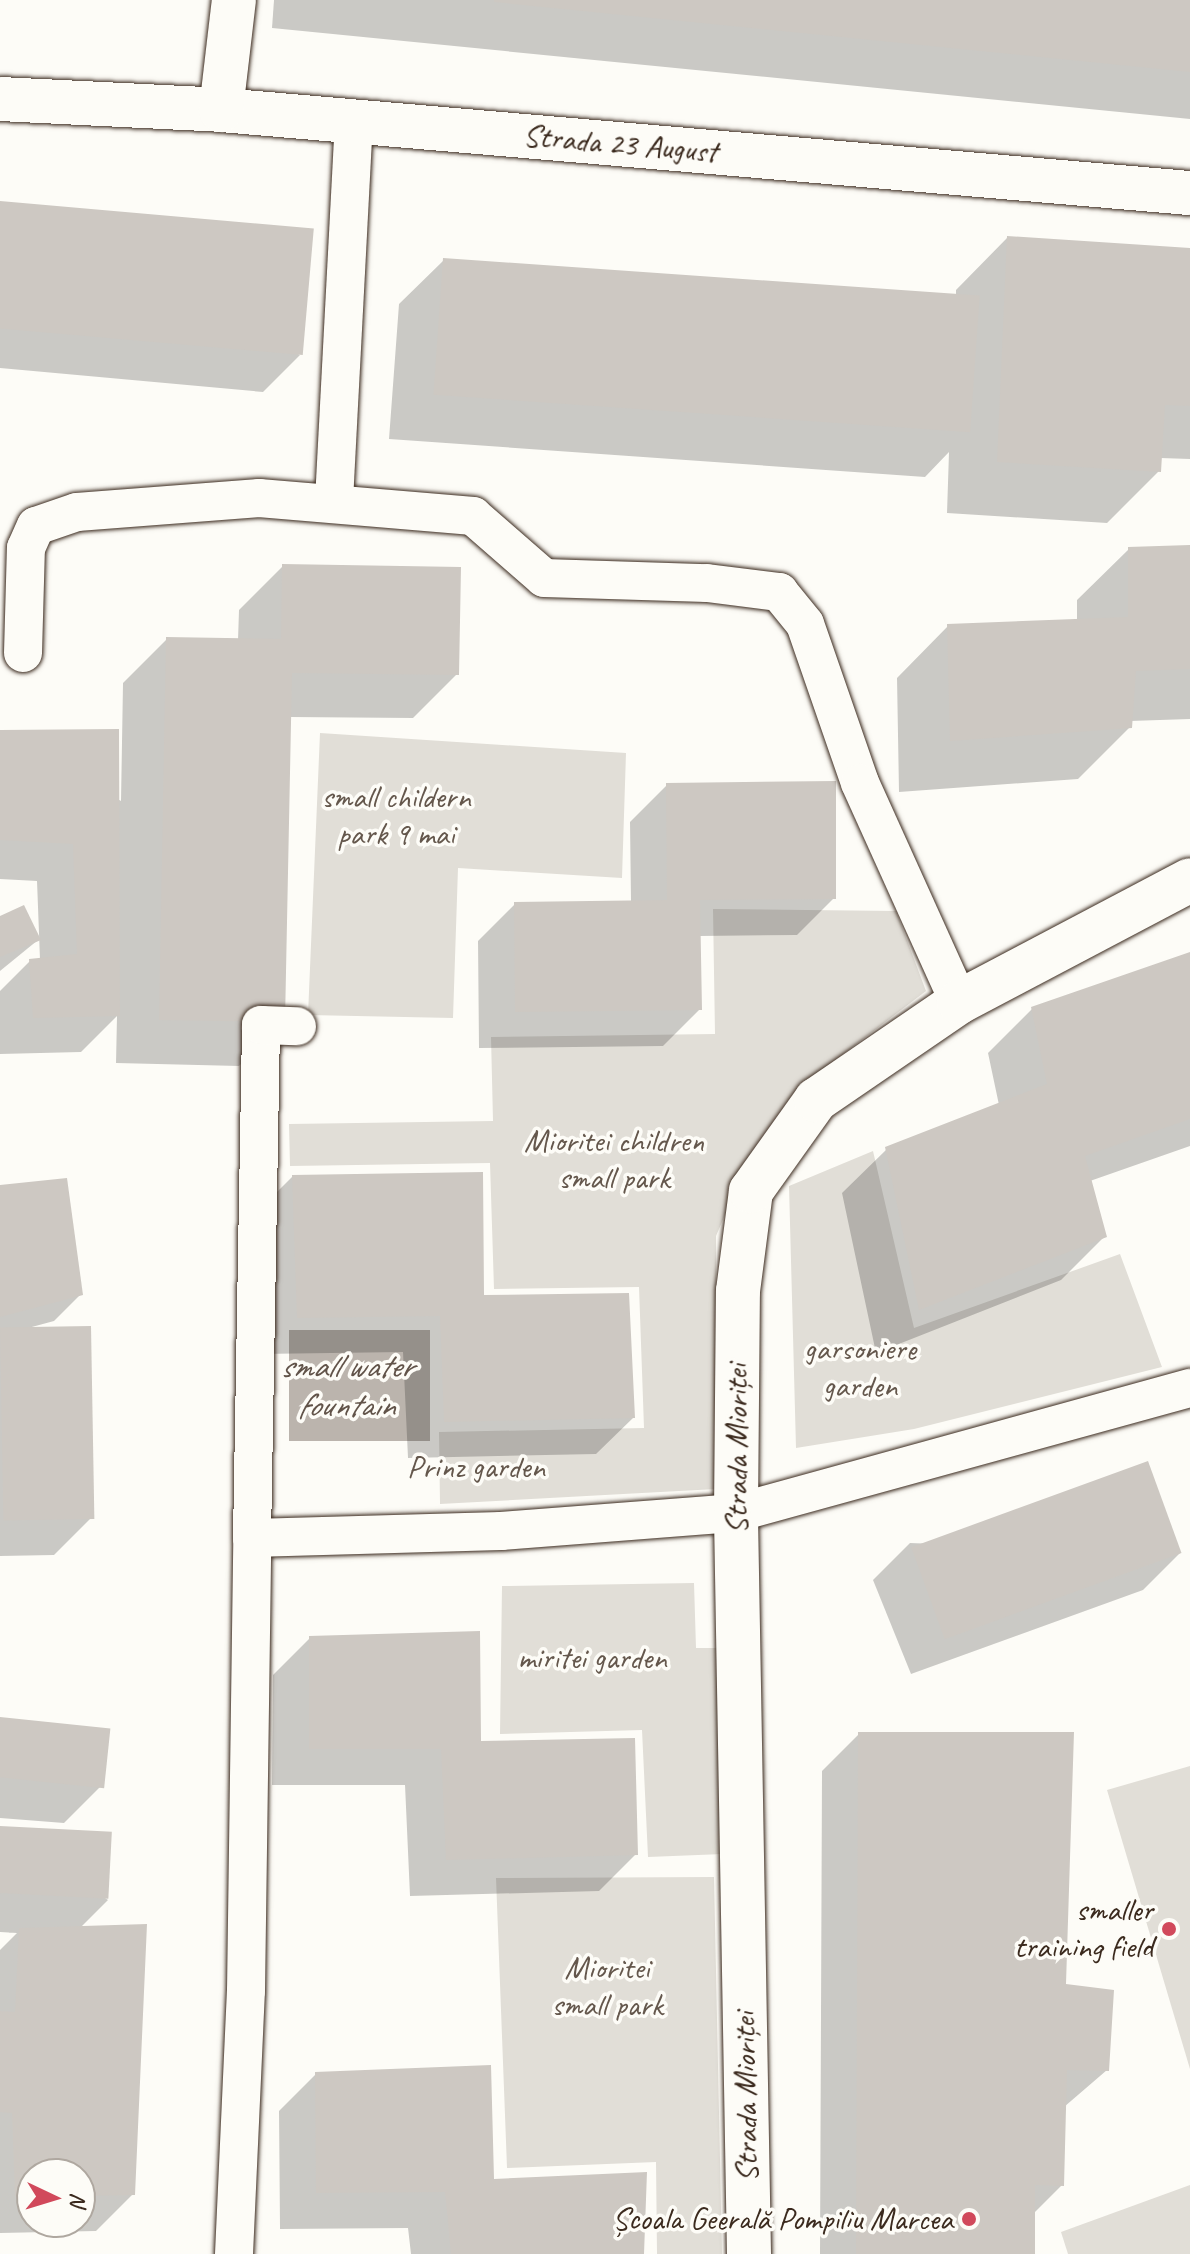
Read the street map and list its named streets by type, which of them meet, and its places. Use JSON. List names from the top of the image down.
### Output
{
  "streets": {
    "street": ["Strada 23 August", "Strada Mioriței"]
  },
  "water": ["small water fountain"],
  "parks": [
    "small childern park 9 mai",
    "Mioritei children small park",
    "garsoniere garden",
    "Prinz garden",
    "miritei garden",
    "Mioritei small park"
  ],
  "places": ["smaller training field", "Școala Geerală Pompiliu Marcea"],
  "north": "right"
}
